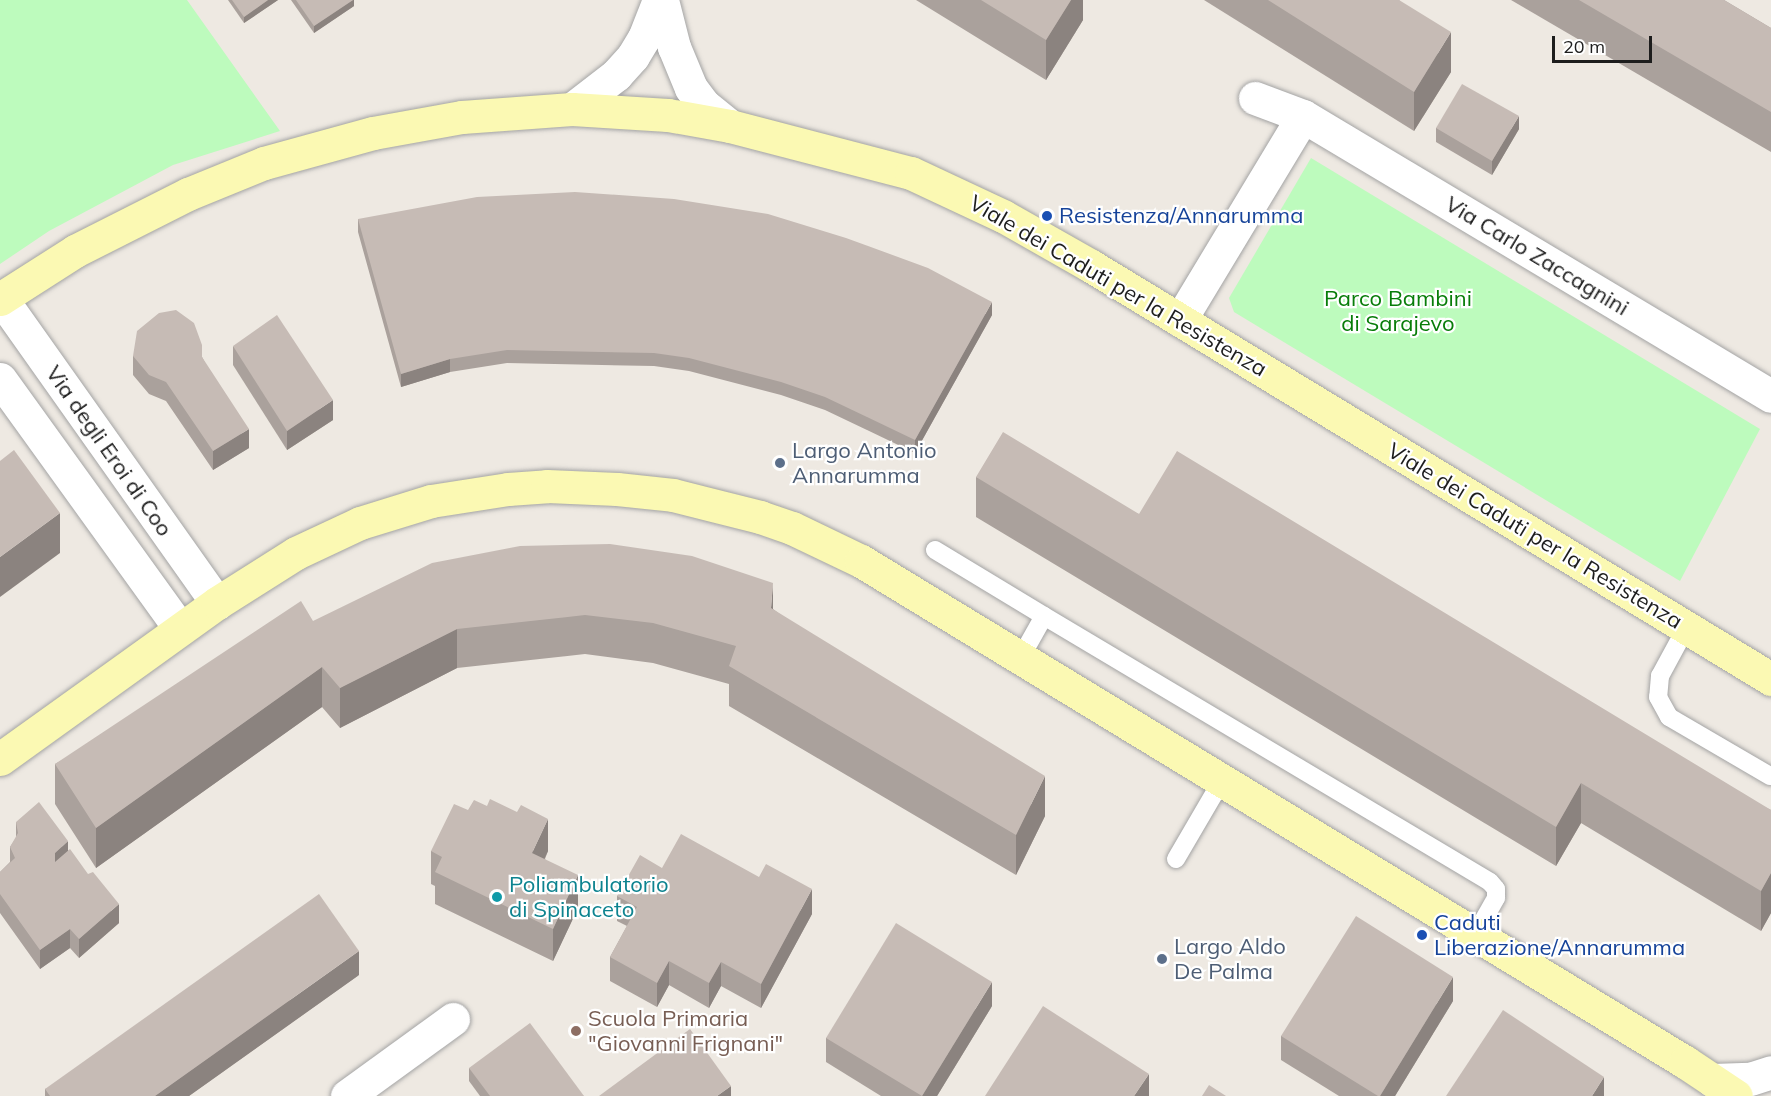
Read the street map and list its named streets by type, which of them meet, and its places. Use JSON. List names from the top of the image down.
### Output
{
  "streets": {
    "street": ["Via Carlo Zaccagnini", "Viale dei Caduti per la Resistenza", "Via degli Eroi di Coo"]
  },
  "crossings": [
    ["Viale dei Caduti per la Resistenza", "Via degli Eroi di Coo"]
  ],
  "parks": ["Parco Bambini di Sarajevo"],
  "places": [
    "Resistenza/Annarumma",
    "Largo Antonio Annarumma",
    "Poliambulatorio di Spinaceto",
    "Caduti Liberazione/Annarumma",
    "Largo Aldo De Palma",
    "Scuola Primaria \"Giovanni Frignani\""
  ],
  "scale_bar": "20 m"
}
